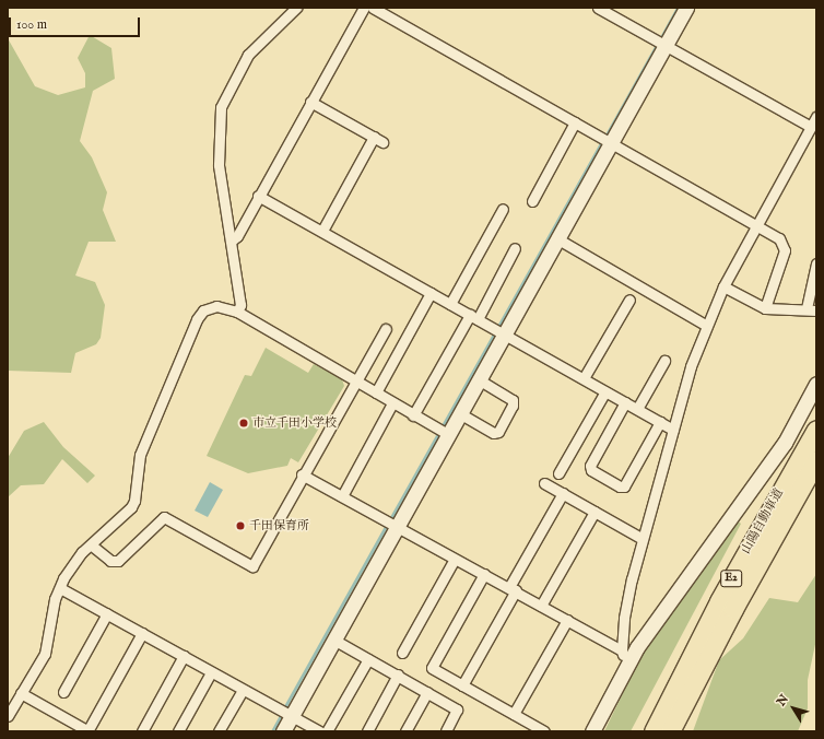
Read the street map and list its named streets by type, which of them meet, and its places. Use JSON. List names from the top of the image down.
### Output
{
  "streets": {
    "highway": ["山陽自動車道", "E2"]
  },
  "places": ["市立千田小学校", "千田保育所"],
  "scale_bar": "100 m",
  "north": "top left"
}
